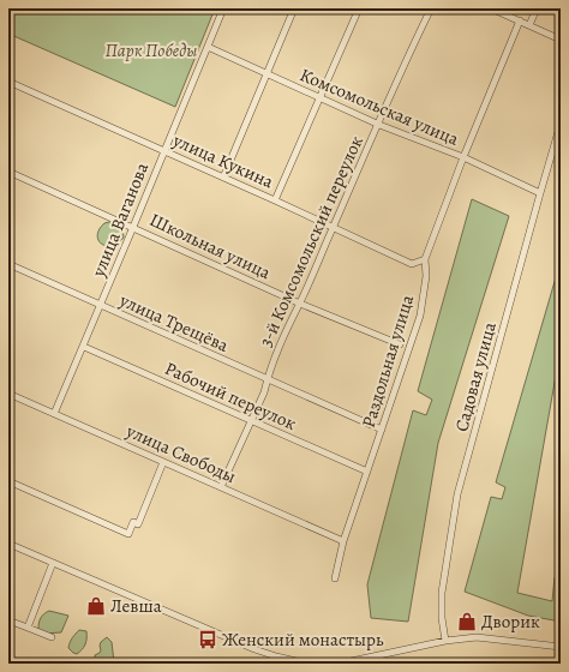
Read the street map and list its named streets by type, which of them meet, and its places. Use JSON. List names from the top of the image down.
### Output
{
  "streets": {
    "street": [
      "Комсомольская улица",
      "улица Кукина",
      "улица Ваганова",
      "3-й Комсомольский переулок",
      "Школьная улица",
      "улица Трещёва",
      "Раздольная улица",
      "Садовая улица",
      "Рабочий переулок",
      "улица Свободы"
    ]
  },
  "crossings": [
    ["Комсомольская улица", "улица Ваганова"],
    ["Комсомольская улица", "3-й Комсомольский переулок"],
    ["Комсомольская улица", "Раздольная улица"],
    ["Комсомольская улица", "Садовая улица"],
    ["улица Кукина", "улица Ваганова"],
    ["улица Кукина", "3-й Комсомольский переулок"],
    ["улица Кукина", "Раздольная улица"],
    ["улица Ваганова", "Школьная улица"],
    ["улица Ваганова", "улица Трещёва"],
    ["улица Ваганова", "Рабочий переулок"],
    ["улица Ваганова", "улица Свободы"],
    ["3-й Комсомольский переулок", "Школьная улица"],
    ["3-й Комсомольский переулок", "улица Трещёва"],
    ["3-й Комсомольский переулок", "Рабочий переулок"],
    ["3-й Комсомольский переулок", "улица Свободы"],
    ["улица Трещёва", "Раздольная улица"],
    ["Раздольная улица", "Рабочий переулок"],
    ["Раздольная улица", "улица Свободы"]
  ],
  "parks": ["Парк Победы"],
  "places": {
    "shop": ["Левша", "Дворик"],
    "bus stop": ["Женский монастырь"]
  }
}
